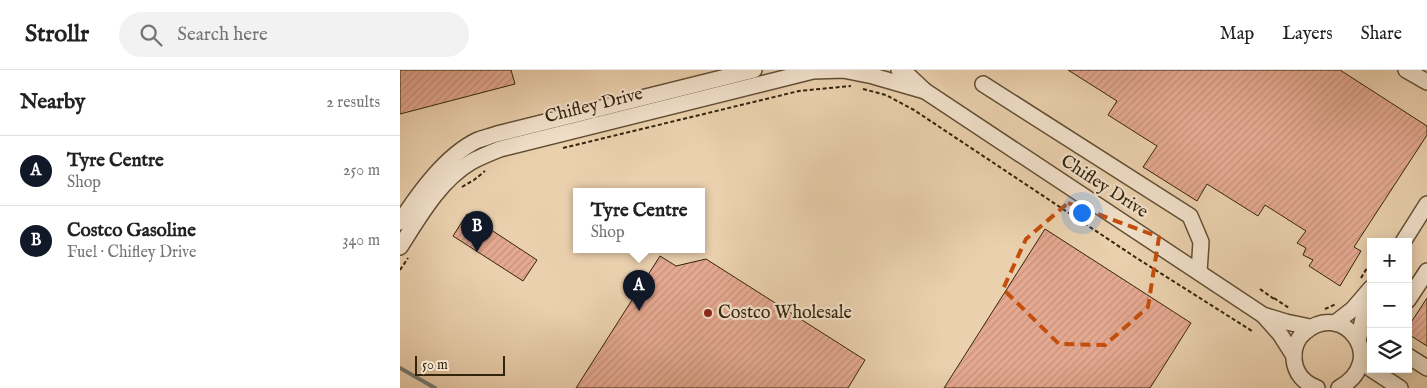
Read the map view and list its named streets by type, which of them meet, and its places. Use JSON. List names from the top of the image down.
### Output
{
  "streets": {
    "street": ["Chifley Drive"]
  },
  "places": ["Costco Wholesale"],
  "scale_bar": "50 m",
  "page": {
    "header": "Strollr",
    "search": "Search here",
    "nav": ["Map", "Layers", "Share"],
    "heading": ["Nearby", "2 results"],
    "list": [
      {
        "mark": "A",
        "name": "Tyre Centre",
        "note": "Shop",
        "value": "250 m"
      },
      {
        "mark": "B",
        "name": "Costco Gasoline",
        "note": "Fuel · Chifley Drive",
        "value": "340 m"
      }
    ],
    "popup": ["Tyre Centre", "Shop"],
    "pins": ["B", "A"],
    "map_buttons": ["+", "−"],
    "scale": "50 m"
  }
}
